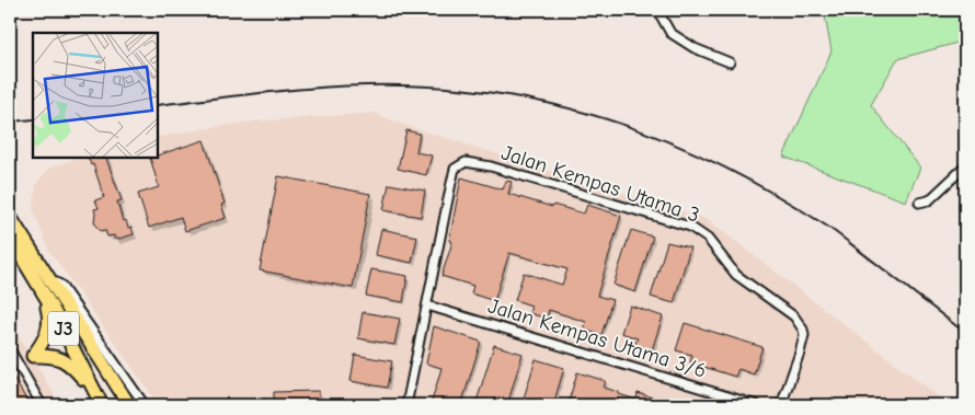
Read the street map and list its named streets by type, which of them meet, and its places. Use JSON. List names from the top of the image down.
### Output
{
  "streets": {
    "main road": ["J3"],
    "street": ["Jalan Kempas Utama 3", "Jalan Kempas Utama 3/6"]
  },
  "crossings": [
    ["Jalan Kempas Utama 3", "Jalan Kempas Utama 3/6"]
  ]
}
